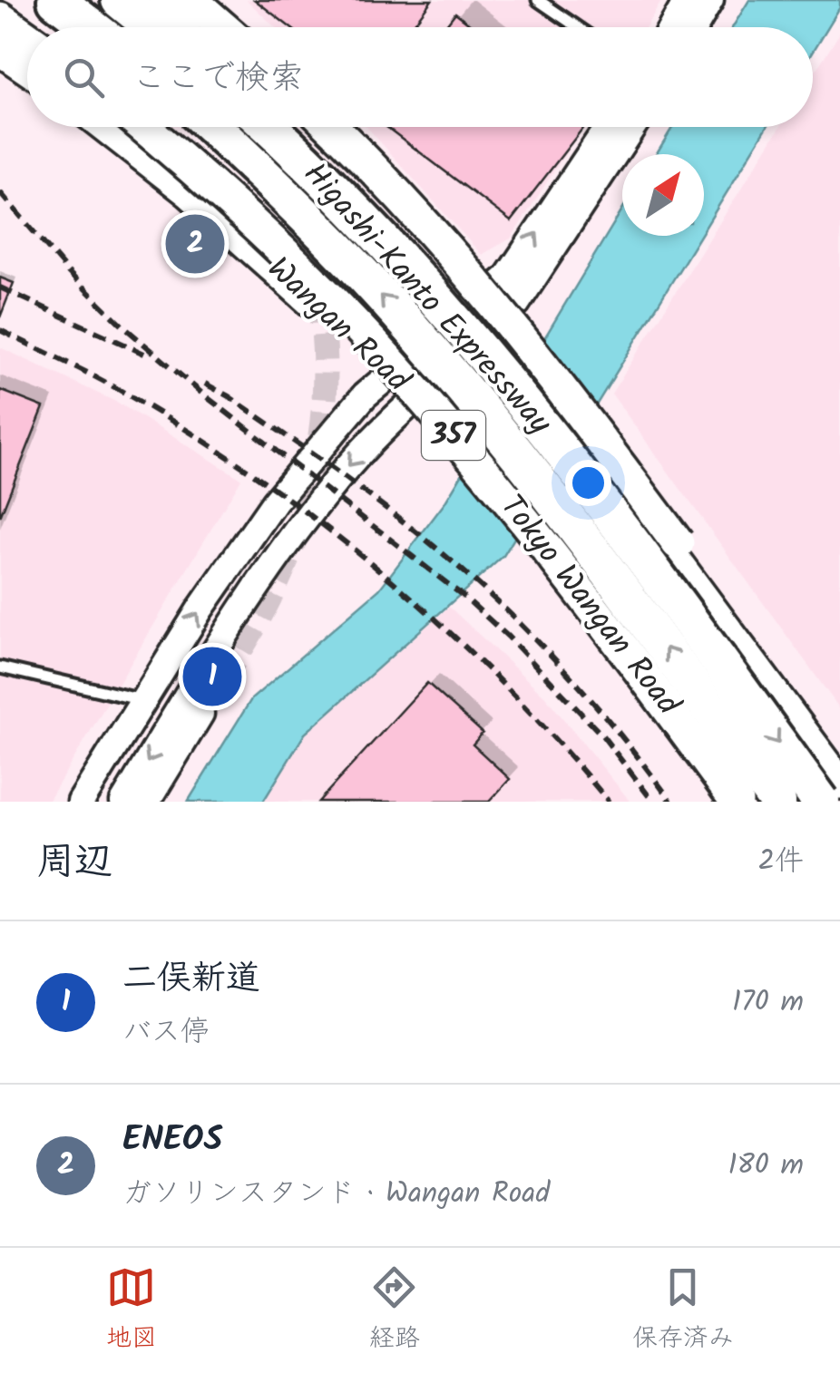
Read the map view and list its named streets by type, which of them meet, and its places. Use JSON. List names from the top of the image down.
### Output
{
  "streets": {
    "highway": [
      "Higashi-Kanto Expressway",
      "Wangan Road",
      "357",
      "Tokyo Wangan Road"
    ]
  },
  "crossings": [
    ["Wangan Road", "Tokyo Wangan Road"]
  ],
  "north": "top right",
  "page": {
    "search": "ここで検索",
    "pins": ["2", "1"],
    "heading": ["周辺", "2件"],
    "list": [
      {
        "mark": "1",
        "name": "二俣新道",
        "note": "バス停",
        "value": "170 m"
      },
      {
        "mark": "2",
        "name": "ENEOS",
        "note": "ガソリンスタンド · Wangan Road",
        "value": "180 m"
      }
    ],
    "nav": ["地図", "経路", "保存済み"]
  }
}
